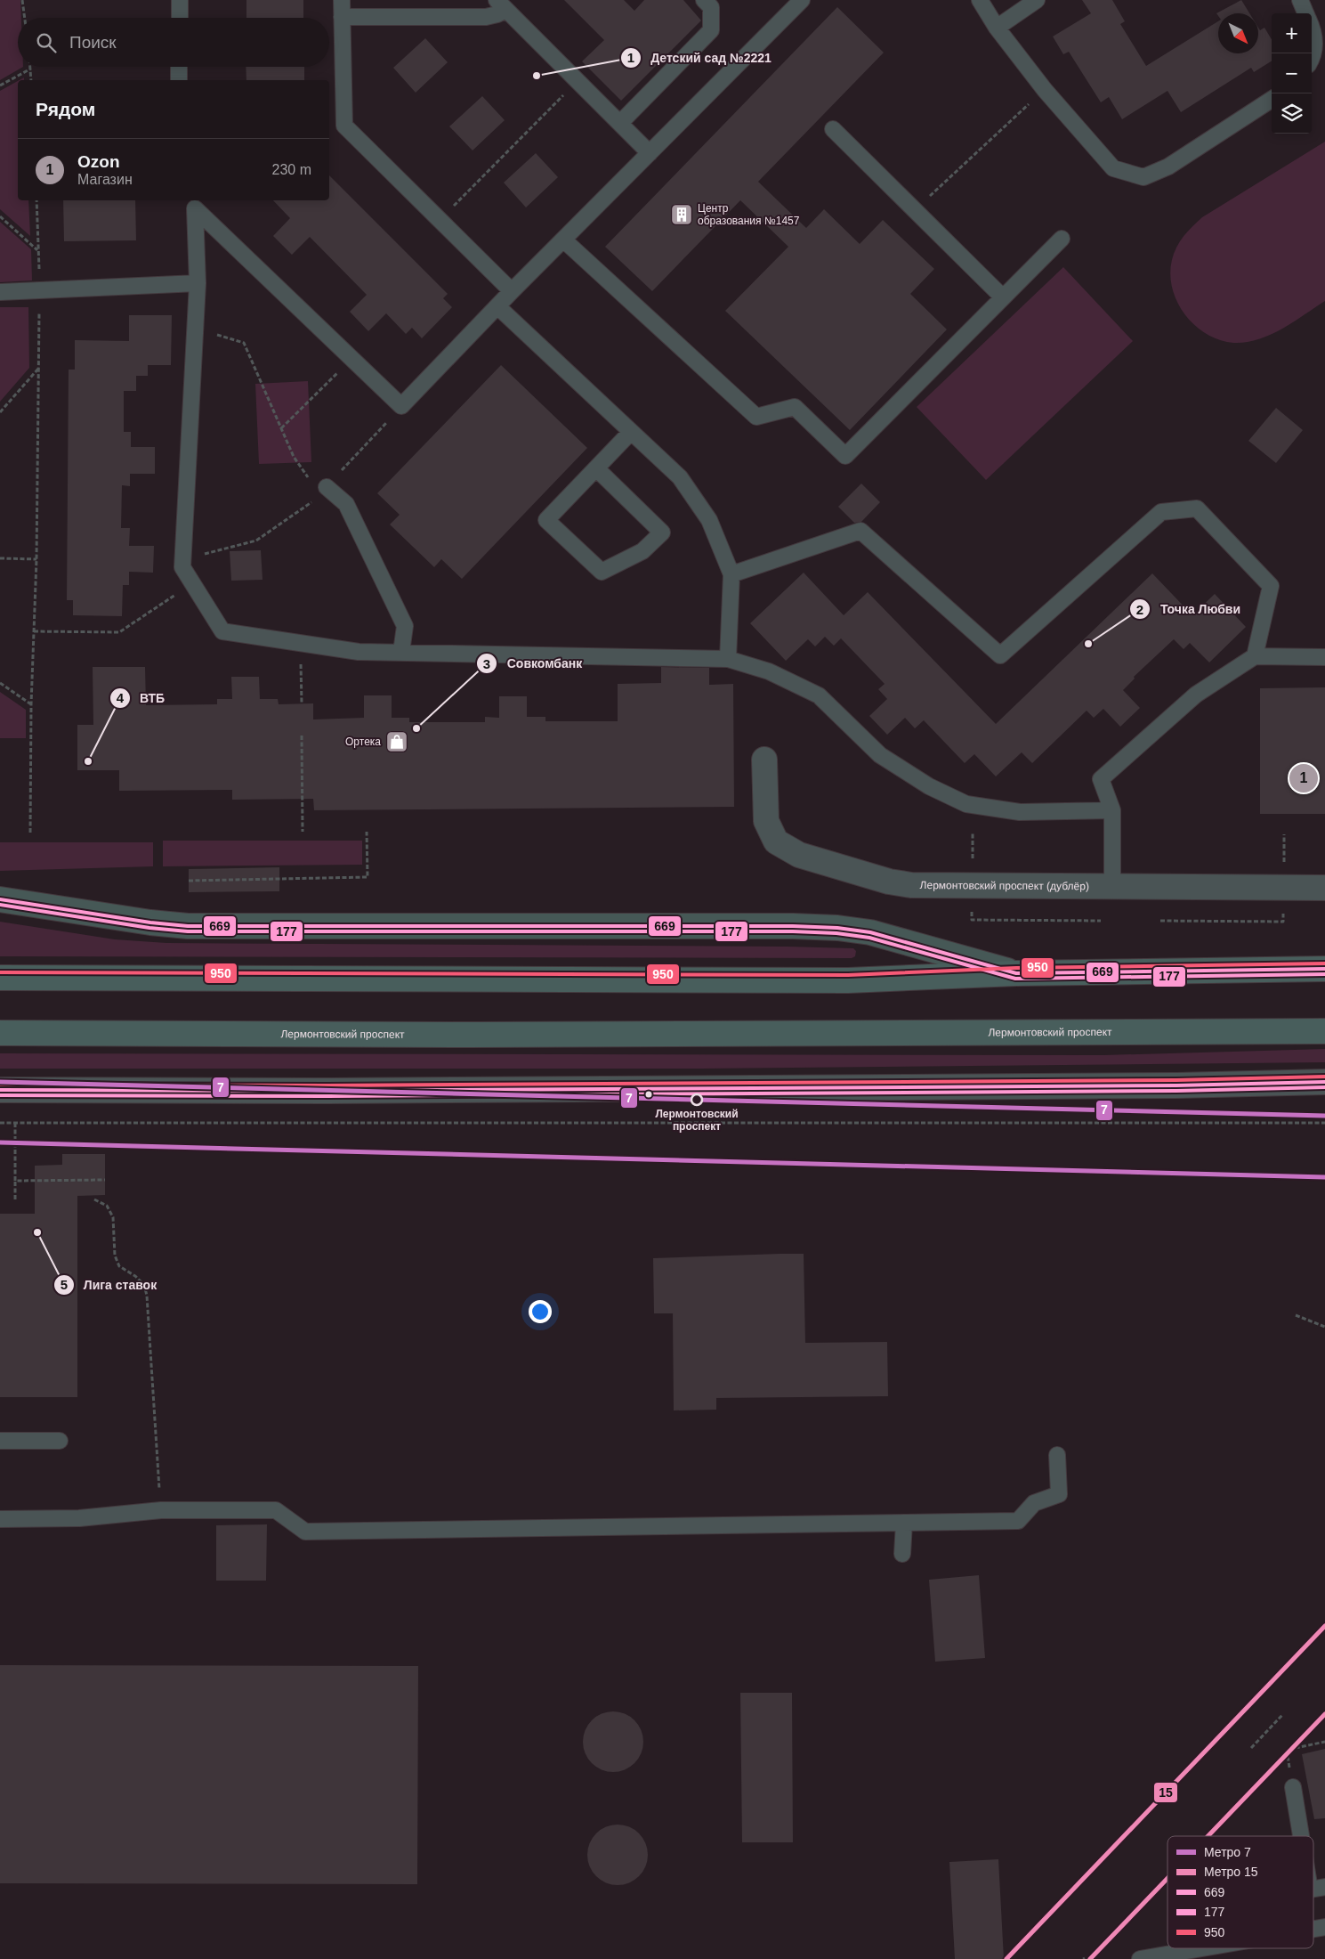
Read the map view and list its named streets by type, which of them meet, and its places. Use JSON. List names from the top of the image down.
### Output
{
  "streets": {
    "main road": ["Лермонтовский проспект"],
    "street": ["Лермонтовский проспект (дублёр)"]
  },
  "places": {
    "other": [
      "Детский сад №2221",
      "Точка Любви",
      "Совкомбанк",
      "ВТБ",
      "Лермонтовский проспект",
      "Лига ставок"
    ],
    "building": ["Центр образования №1457"],
    "shop": ["Ортека"]
  },
  "lines": [
    "transit line 669",
    "transit line 177",
    "transit line 950",
    "metro line 7",
    "metro line 15"
  ],
  "legend": [
    "Метро 7",
    "Метро 15",
    "669",
    "177",
    "950"
  ],
  "north": "bottom right",
  "page": {
    "map_buttons": ["+", "−"],
    "search": "Поиск",
    "heading": "Рядом",
    "list": [
      {
        "mark": "1",
        "name": "Ozon",
        "note": "Магазин",
        "value": "230 m"
      }
    ],
    "pins": "1"
  }
}
